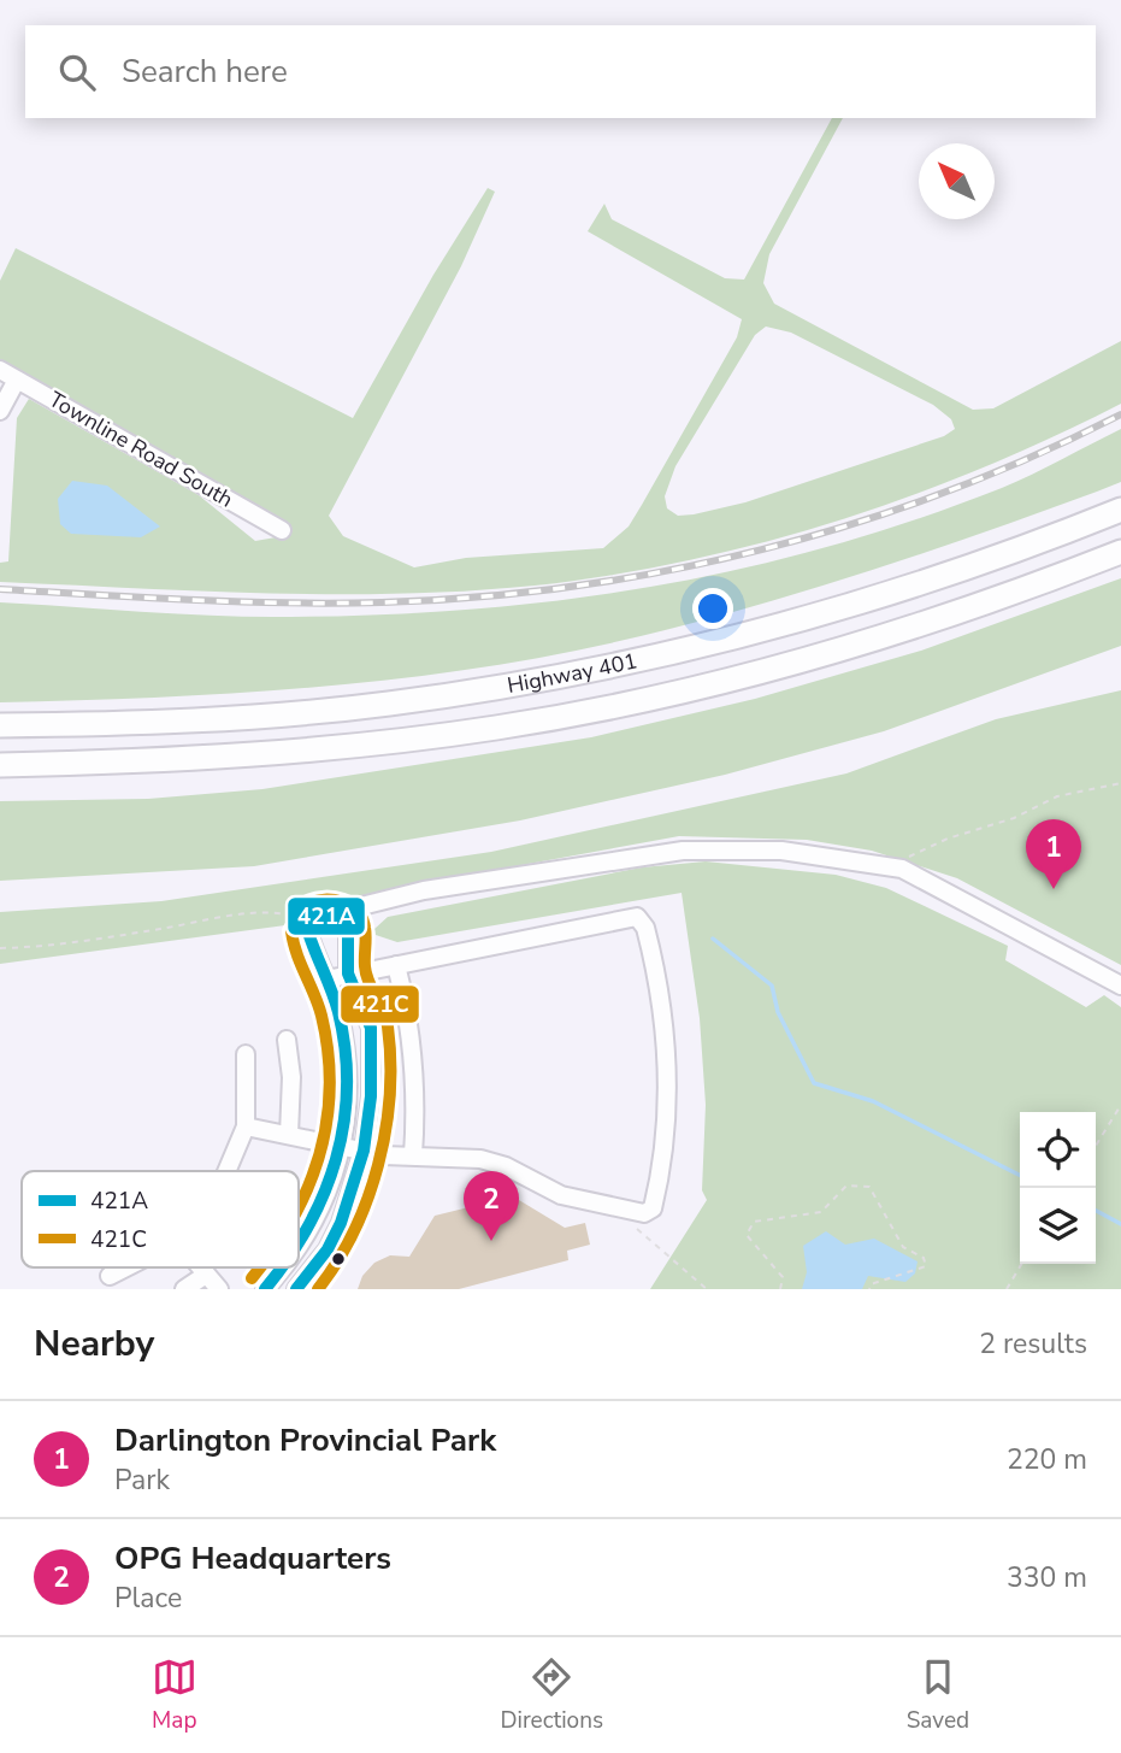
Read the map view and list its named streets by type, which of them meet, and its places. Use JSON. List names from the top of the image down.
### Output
{
  "streets": {
    "highway": ["Highway 401"],
    "street": ["Townline Road South"]
  },
  "lines": ["transit line 421C", "transit line 421A"],
  "legend": ["421A", "421C"],
  "north": "top left",
  "page": {
    "search": "Search here",
    "pins": ["1", "2"],
    "heading": ["Nearby", "2 results"],
    "list": [
      {
        "mark": "1",
        "name": "Darlington Provincial Park",
        "note": "Park",
        "value": "220 m"
      },
      {
        "mark": "2",
        "name": "OPG Headquarters",
        "note": "Place",
        "value": "330 m"
      }
    ],
    "nav": ["Map", "Directions", "Saved"]
  }
}
